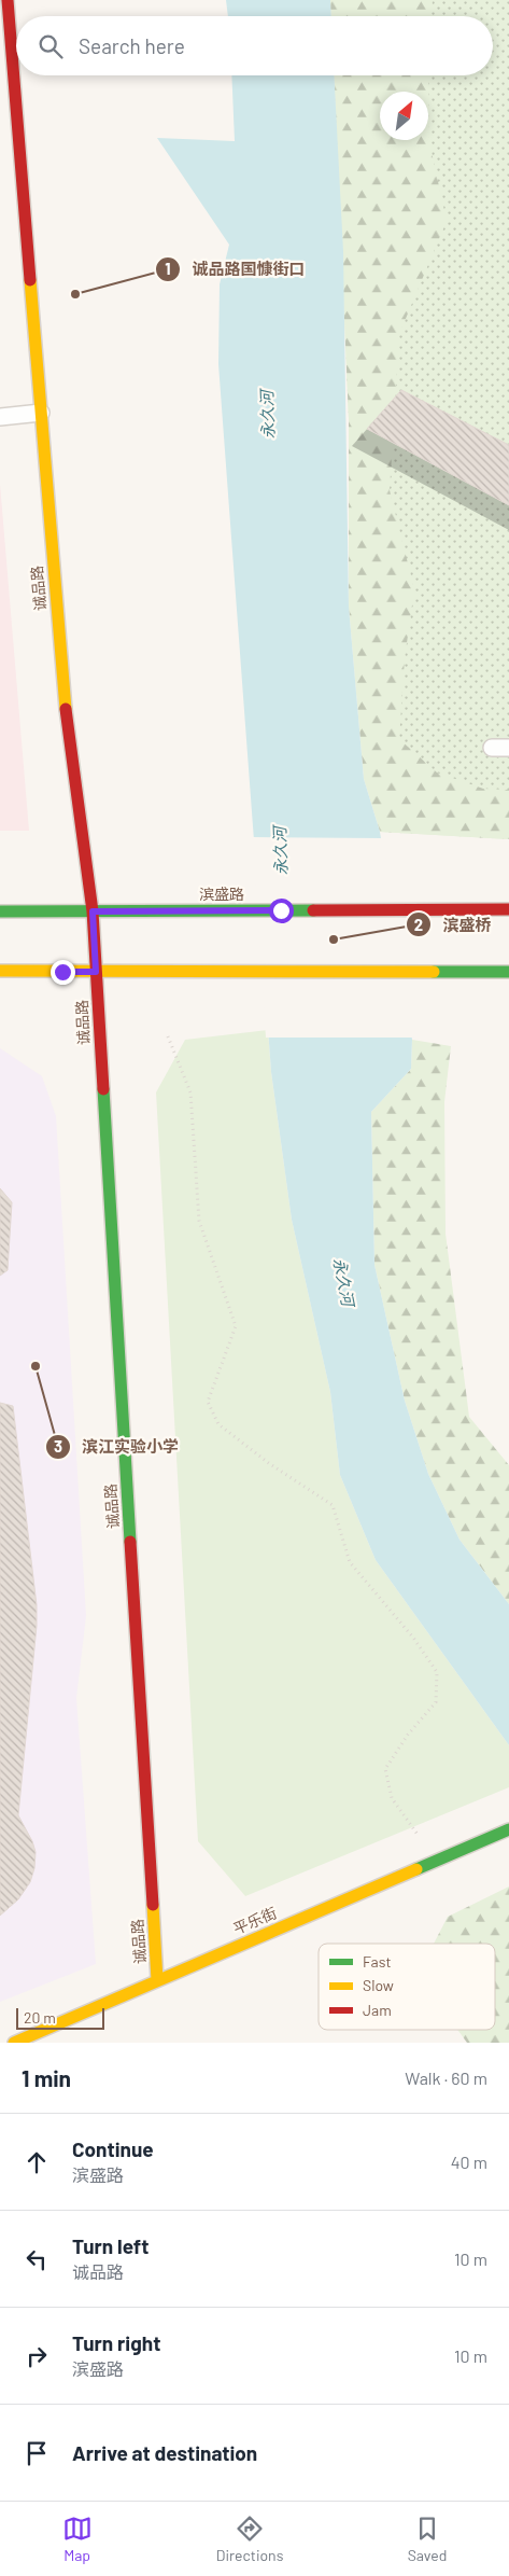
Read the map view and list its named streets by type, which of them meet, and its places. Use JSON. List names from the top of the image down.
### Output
{
  "streets": {
    "street": ["诚品路", "滨盛路", "平乐街"]
  },
  "crossings": [
    ["诚品路", "滨盛路"],
    ["诚品路", "平乐街"]
  ],
  "water": ["永久河"],
  "places": ["诚品路国慷街口", "滨盛桥", "滨江实验小学"],
  "legend": ["Fast", "Slow", "Jam"],
  "scale_bar": "20 m",
  "north": "top right",
  "page": {
    "search": "Search here",
    "scale": "20 m",
    "heading": ["1 min", "Walk · 60 m"],
    "list": [
      ["Continue", "滨盛路", "40 m"],
      ["Turn left", "诚品路", "10 m"],
      ["Turn right", "滨盛路", "10 m"],
      "Arrive at destination"
    ],
    "nav": ["Map", "Directions", "Saved"]
  }
}
